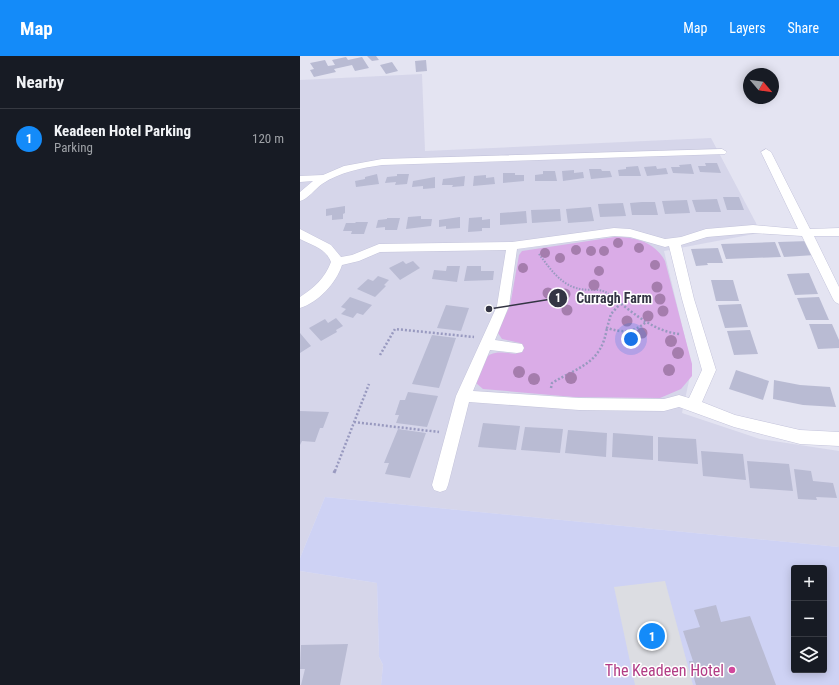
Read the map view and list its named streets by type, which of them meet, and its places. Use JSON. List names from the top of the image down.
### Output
{
  "places": ["Curragh Farm", "The Keadeen Hotel"],
  "north": "bottom right",
  "page": {
    "header": "Map",
    "nav": ["Map", "Layers", "Share"],
    "heading": "Nearby",
    "list": [
      {
        "mark": "1",
        "name": "Keadeen Hotel Parking",
        "note": "Parking",
        "value": "120 m"
      }
    ],
    "map_buttons": ["+", "−"],
    "pins": "1"
  }
}
